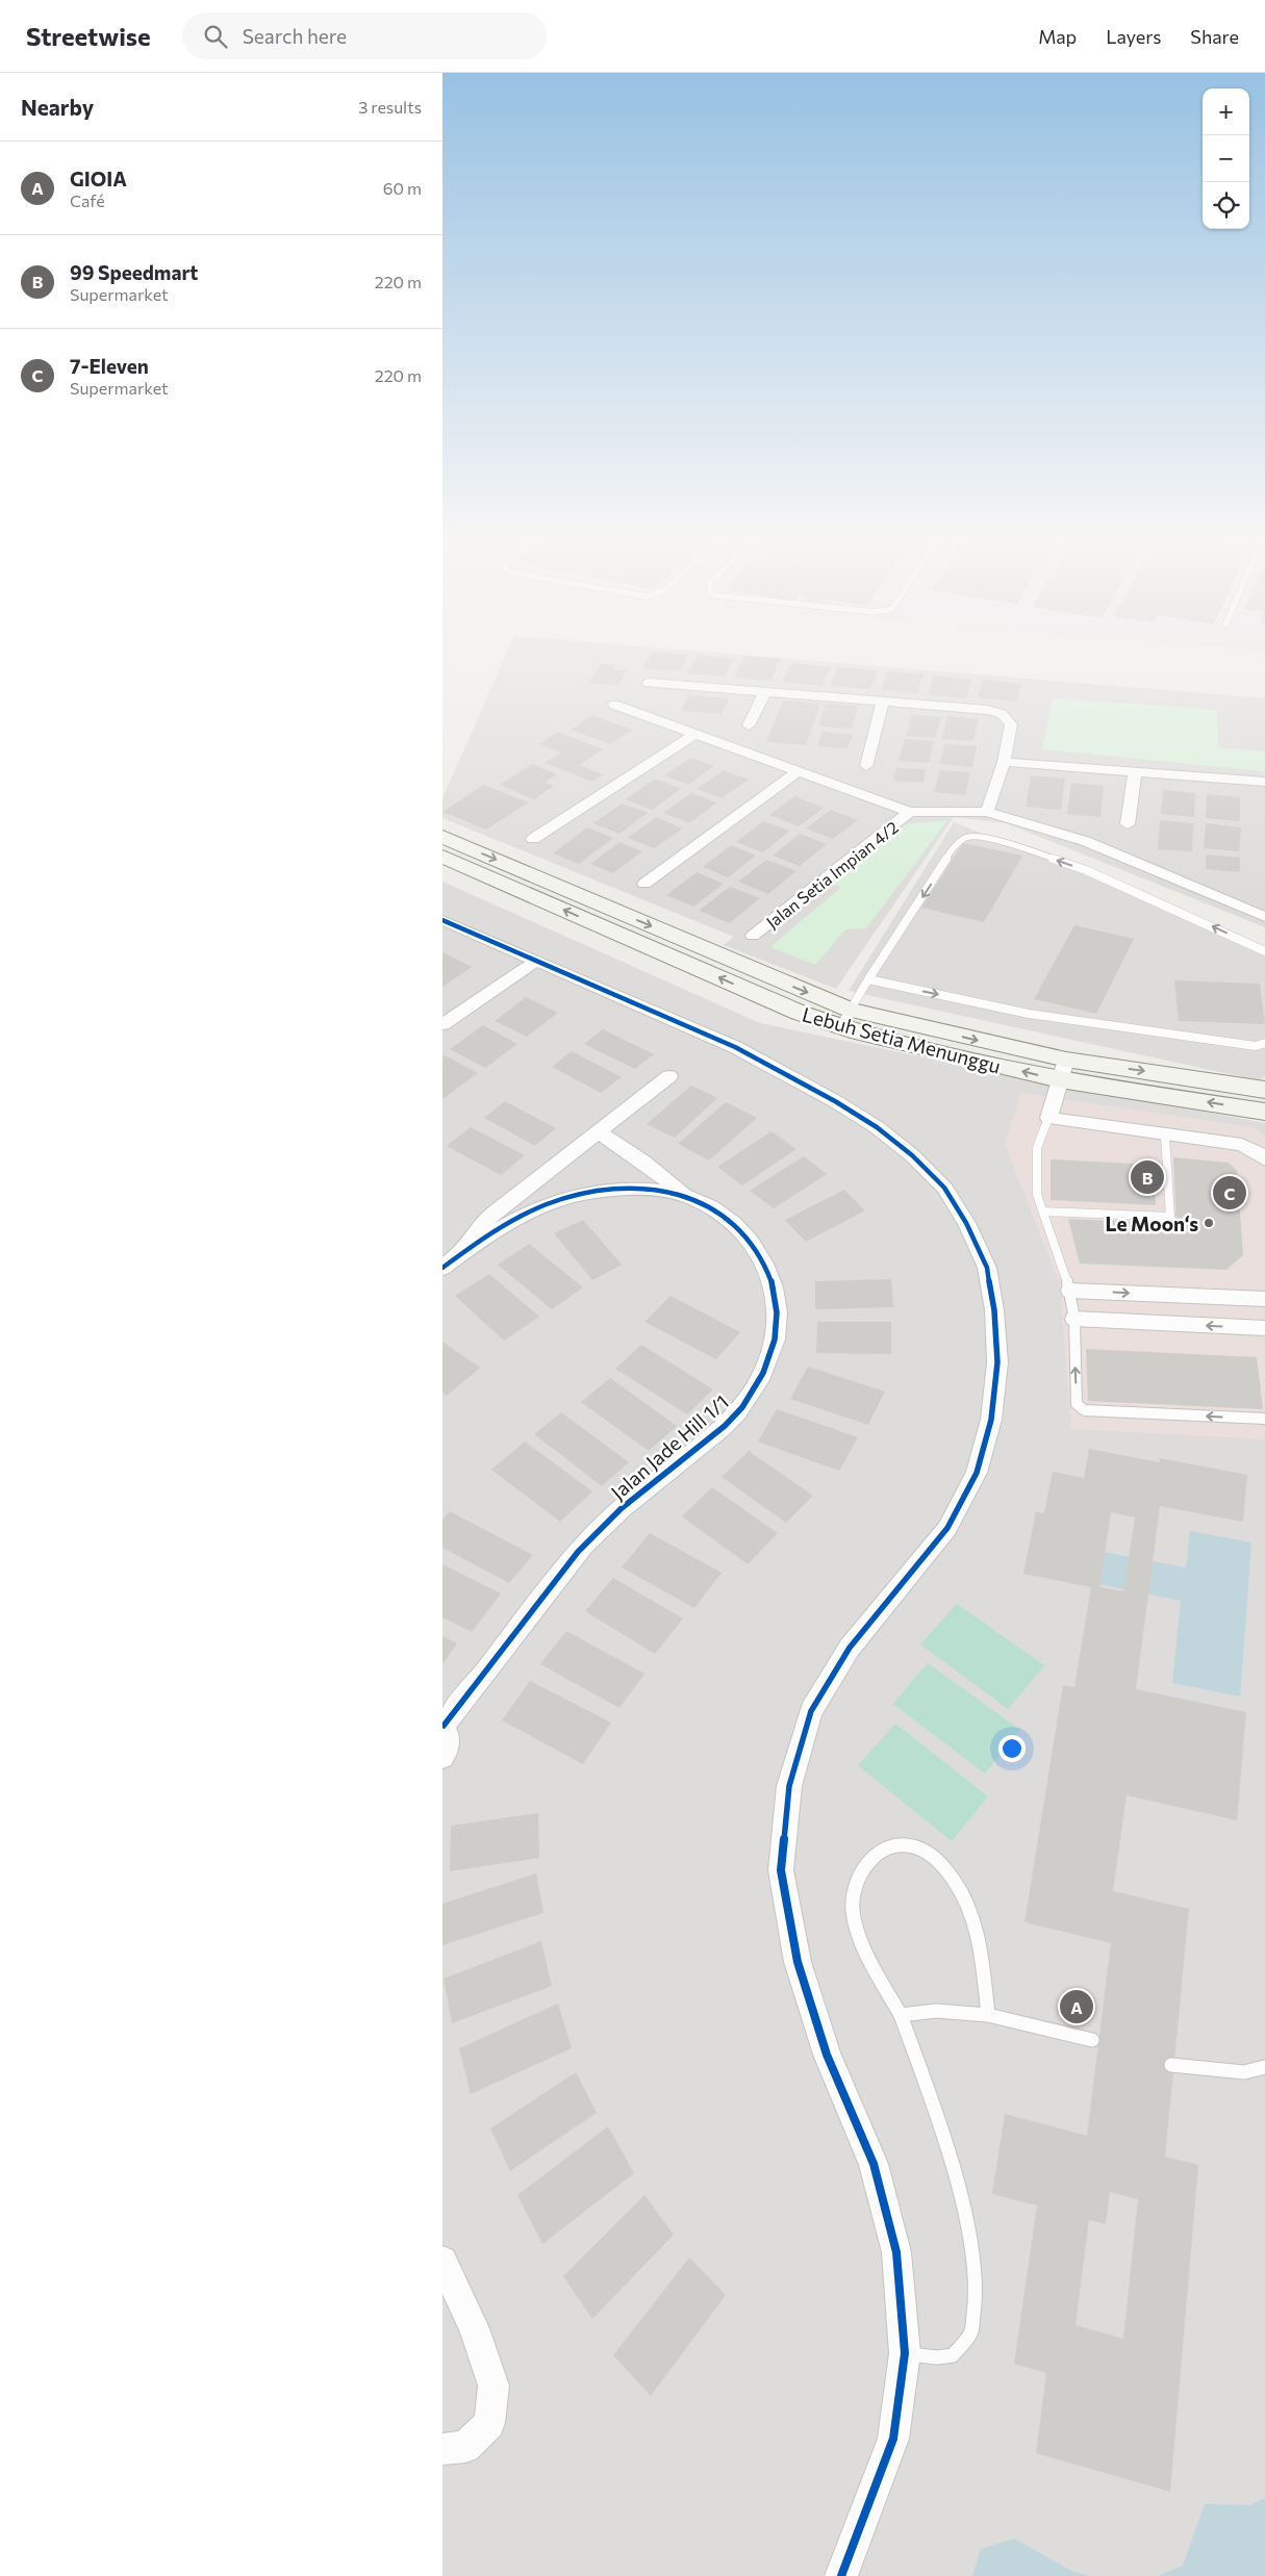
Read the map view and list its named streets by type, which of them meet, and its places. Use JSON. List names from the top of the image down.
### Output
{
  "streets": {
    "street": ["Jalan Setia Impian 4/2", "Lebuh Setia Menunggu", "Jalan Jade Hill 1/1"]
  },
  "places": ["Le Moon‘s"],
  "page": {
    "header": "Streetwise",
    "search": "Search here",
    "nav": ["Map", "Layers", "Share"],
    "heading": ["Nearby", "3 results"],
    "map_buttons": ["+", "−"],
    "list": [
      {
        "mark": "A",
        "name": "GIOIA",
        "note": "Café",
        "value": "60 m"
      },
      {
        "mark": "B",
        "name": "99 Speedmart",
        "note": "Supermarket",
        "value": "220 m"
      },
      {
        "mark": "C",
        "name": "7-Eleven",
        "note": "Supermarket",
        "value": "220 m"
      }
    ],
    "pins": ["B", "C", "A"]
  }
}
